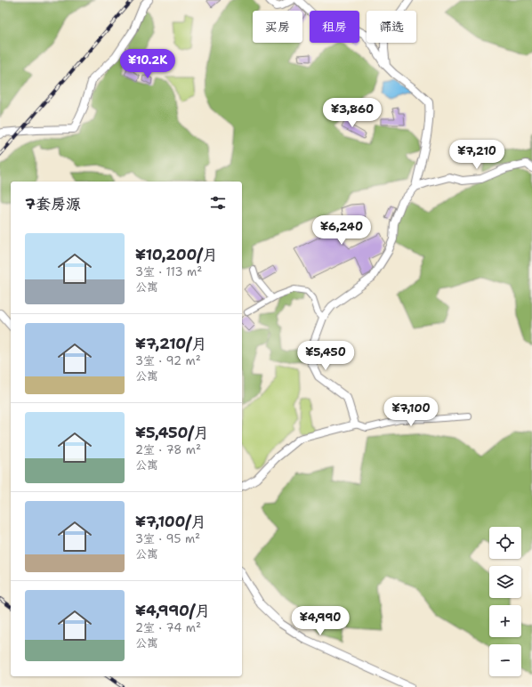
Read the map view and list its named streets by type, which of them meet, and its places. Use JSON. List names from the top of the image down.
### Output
{
  "page": {
    "chip": ["买房", "租房", "筛选"],
    "price": [
      "¥10.2K",
      "¥3,860",
      "¥7,210",
      "¥6,240",
      "¥5,450",
      "¥7,100",
      "¥4,990"
    ],
    "heading": "7套房源",
    "list": [
      {
        "name": "¥10,200/月",
        "note": "3室 · 113 m² · 公寓"
      },
      {
        "name": "¥7,210/月",
        "note": "3室 · 92 m² · 公寓"
      },
      {
        "name": "¥5,450/月",
        "note": "2室 · 78 m² · 公寓"
      },
      {
        "name": "¥7,100/月",
        "note": "3室 · 95 m² · 公寓"
      },
      {
        "name": "¥4,990/月",
        "note": "2室 · 74 m² · 公寓"
      }
    ],
    "map_buttons": ["+", "−"]
  }
}
